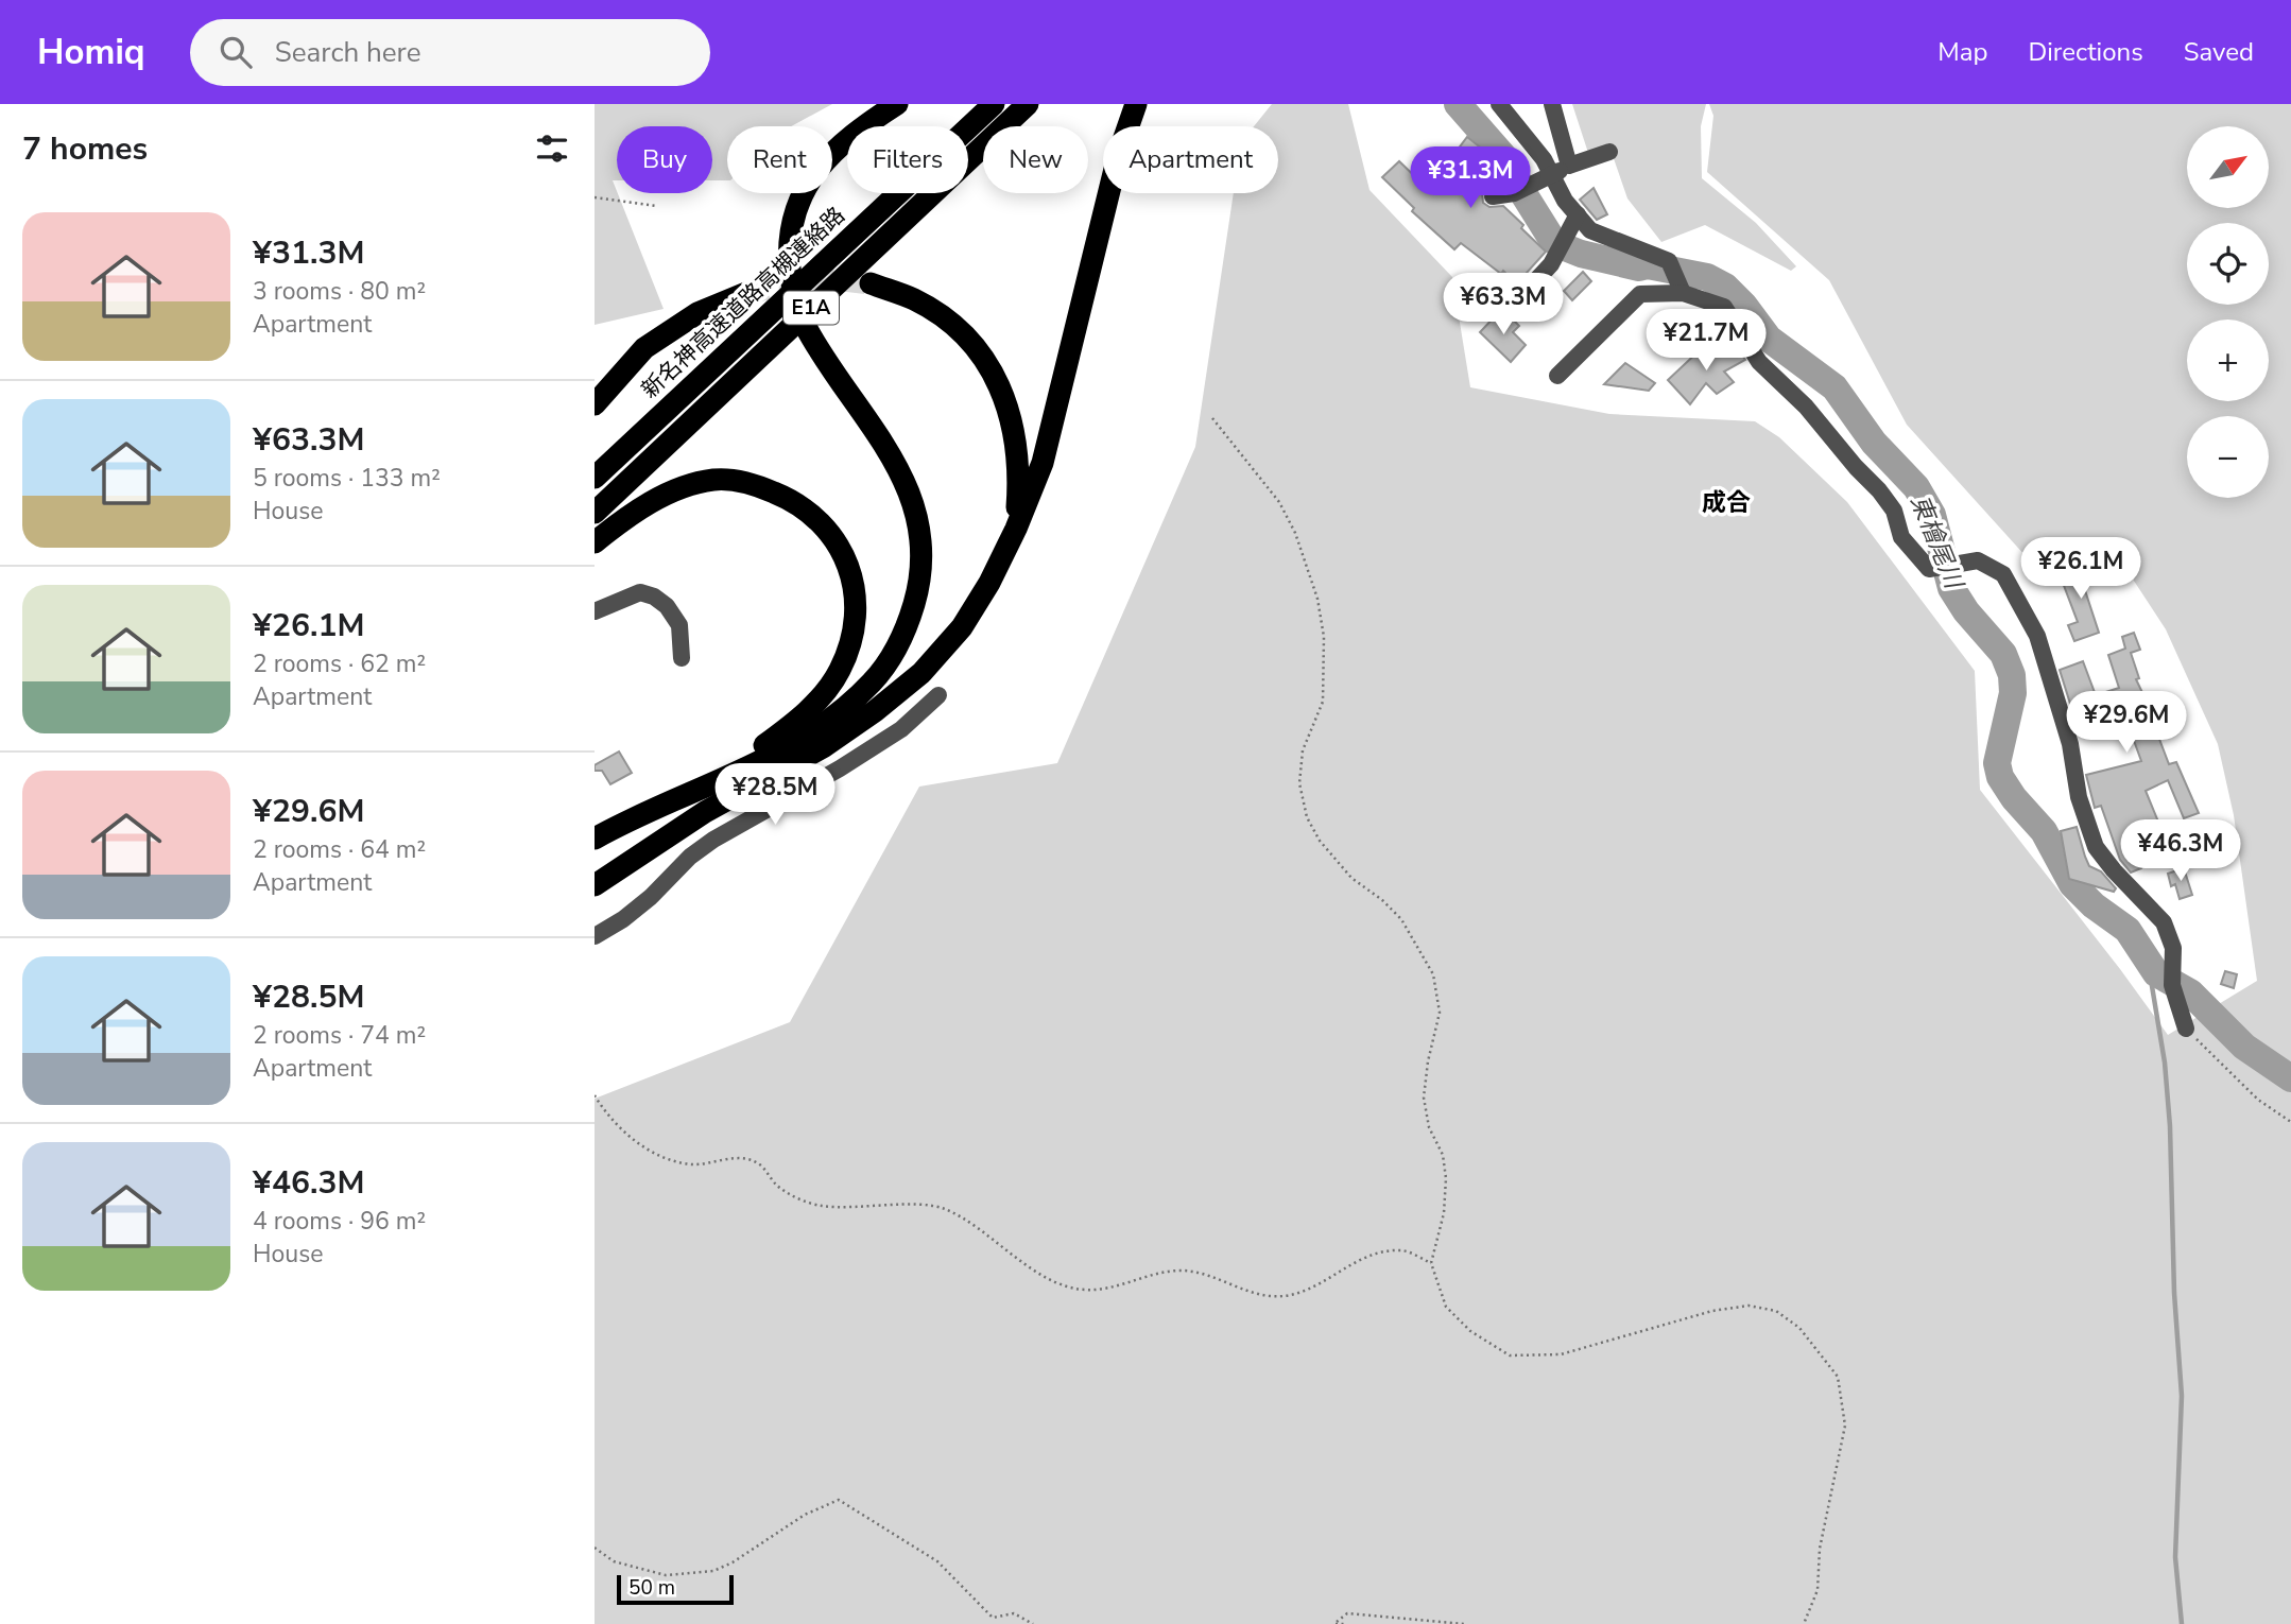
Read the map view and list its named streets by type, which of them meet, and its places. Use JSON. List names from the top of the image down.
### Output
{
  "streets": {
    "highway": ["新名神高速道路高槻連絡路", "E1A"]
  },
  "districts": ["成合"],
  "water": ["東檜尾川"],
  "scale_bar": "50 m",
  "north": "top right",
  "page": {
    "header": "Homiq",
    "search": "Search here",
    "nav": ["Map", "Directions", "Saved"],
    "heading": "7 homes",
    "map_buttons": ["+", "−"],
    "chip": [
      "Buy",
      "Rent",
      "Filters",
      "New",
      "Apartment"
    ],
    "price": [
      "¥31.3M",
      "¥63.3M",
      "¥21.7M",
      "¥26.1M",
      "¥29.6M",
      "¥28.5M",
      "¥46.3M"
    ],
    "list": [
      {
        "name": "¥31.3M",
        "note": "3 rooms · 80 m² · Apartment"
      },
      {
        "name": "¥63.3M",
        "note": "5 rooms · 133 m² · House"
      },
      {
        "name": "¥26.1M",
        "note": "2 rooms · 62 m² · Apartment"
      },
      {
        "name": "¥29.6M",
        "note": "2 rooms · 64 m² · Apartment"
      },
      {
        "name": "¥28.5M",
        "note": "2 rooms · 74 m² · Apartment"
      },
      {
        "name": "¥46.3M",
        "note": "4 rooms · 96 m² · House"
      }
    ],
    "scale": "50 m"
  }
}
